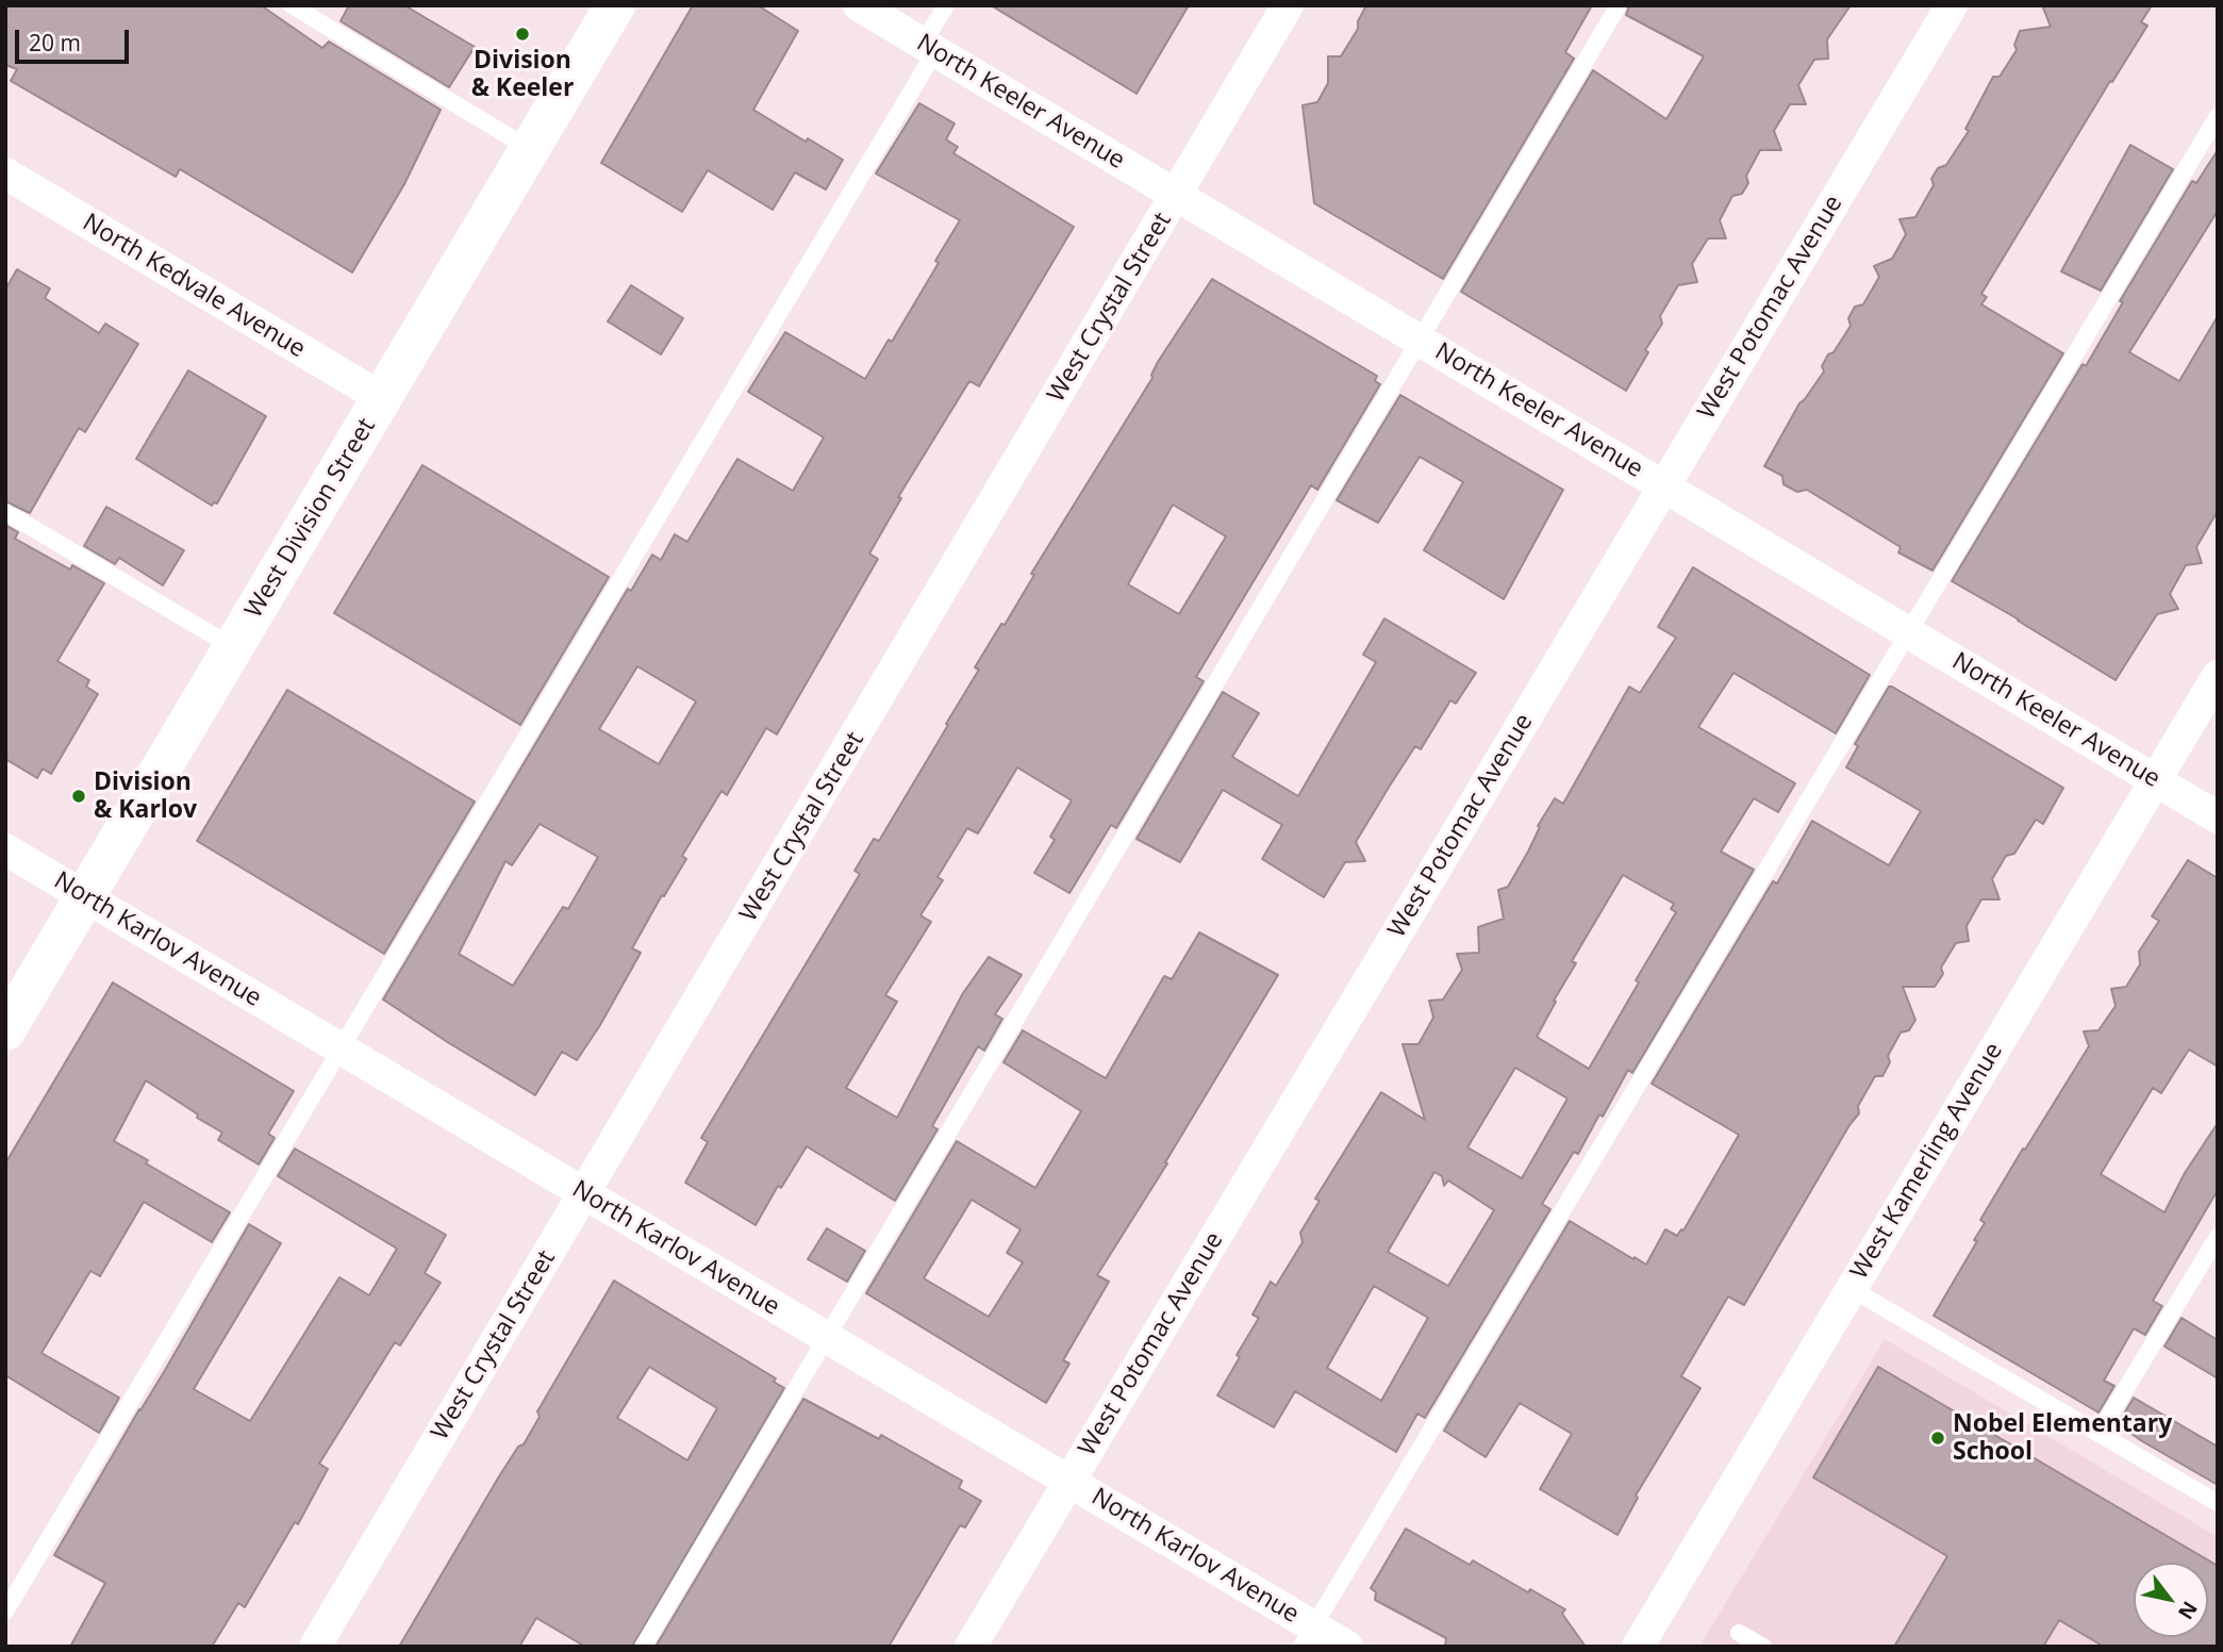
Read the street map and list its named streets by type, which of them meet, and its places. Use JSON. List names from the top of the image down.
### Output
{
  "streets": {
    "main road": ["West Division Street"],
    "street": [
      "North Keeler Avenue",
      "North Kedvale Avenue",
      "West Crystal Street",
      "West Potomac Avenue",
      "North Karlov Avenue",
      "West Kamerling Avenue"
    ]
  },
  "crossings": [
    ["North Keeler Avenue", "West Crystal Street"],
    ["North Keeler Avenue", "West Potomac Avenue"],
    ["North Keeler Avenue", "West Kamerling Avenue"],
    ["North Kedvale Avenue", "West Division Street"],
    ["West Crystal Street", "North Karlov Avenue"],
    ["West Potomac Avenue", "North Karlov Avenue"],
    ["West Division Street", "North Karlov Avenue"]
  ],
  "places": ["Division & Keeler", "Division & Karlov", "Nobel Elementary School"],
  "scale_bar": "20 m",
  "north": "bottom right"
}
